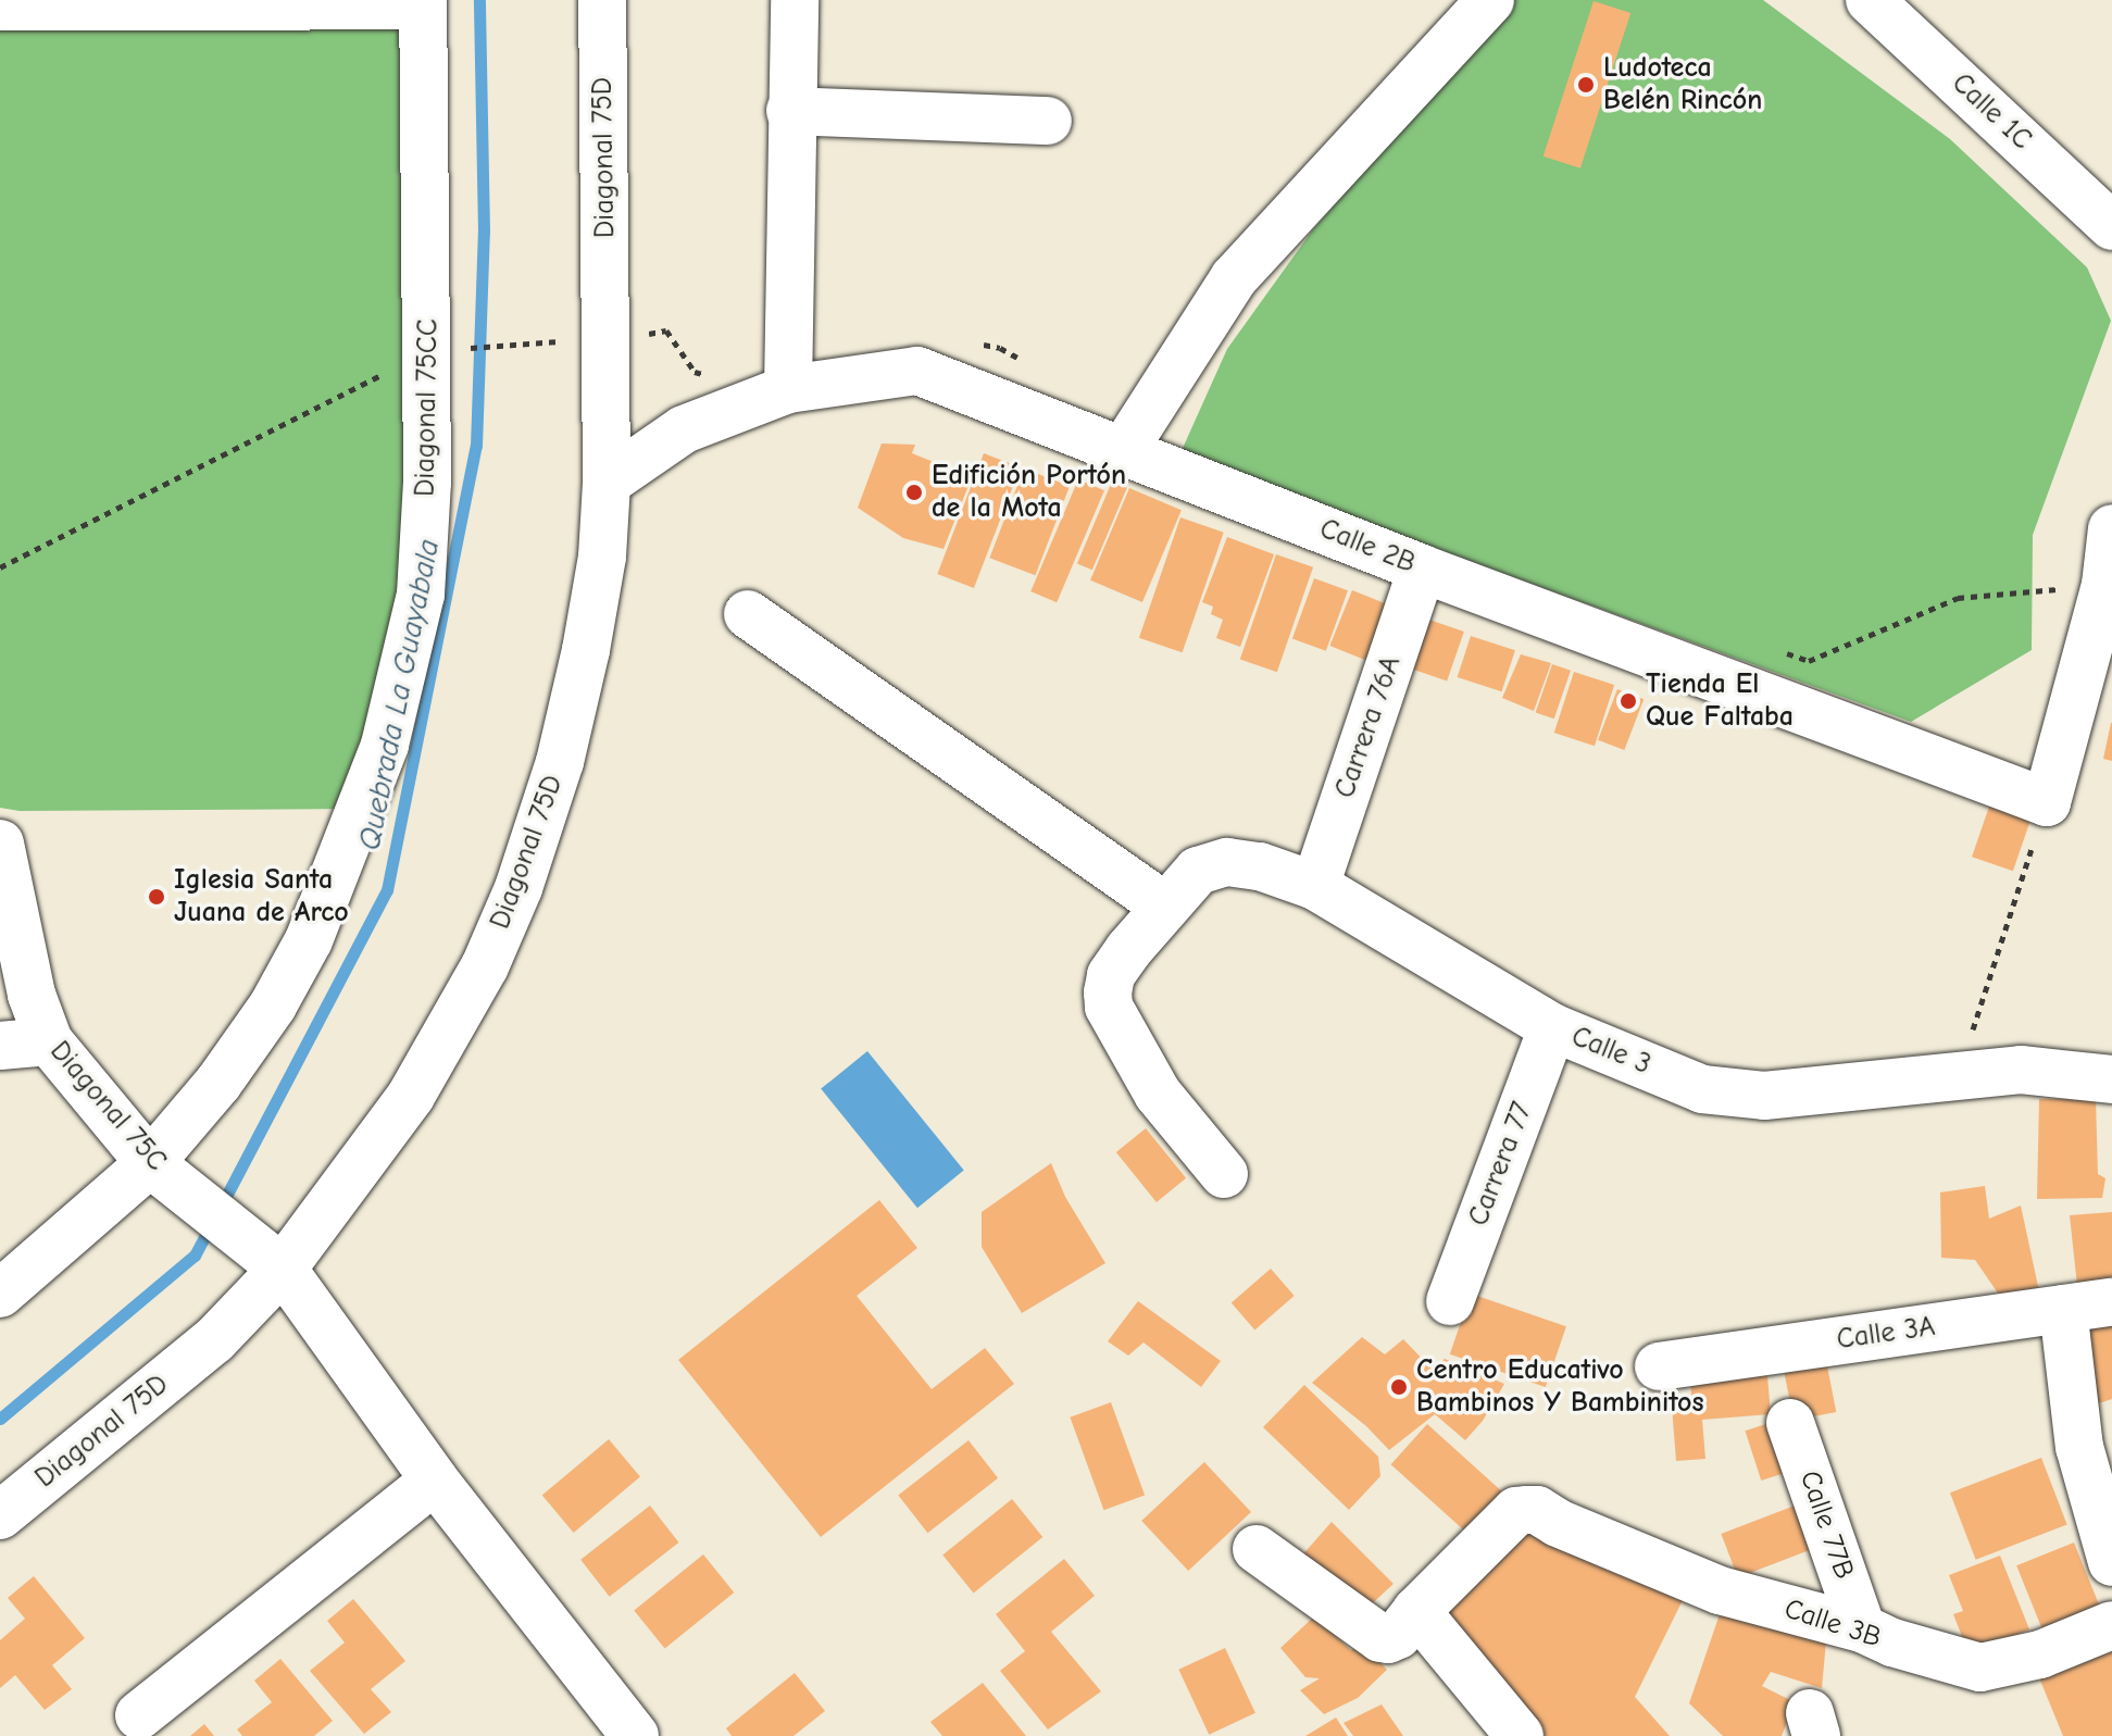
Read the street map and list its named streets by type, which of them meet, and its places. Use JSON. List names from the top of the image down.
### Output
{
  "streets": {
    "street": [
      "Calle 1C",
      "Diagonal 75D",
      "Diagonal 75CC",
      "Calle 2B",
      "Carrera 76A",
      "Calle 3",
      "Diagonal 75C",
      "Carrera 77",
      "Calle 3A",
      "Calle 77B",
      "Calle 3B"
    ]
  },
  "crossings": [
    ["Diagonal 75D", "Calle 2B"],
    ["Diagonal 75D", "Diagonal 75C"],
    ["Diagonal 75CC", "Diagonal 75C"],
    ["Calle 2B", "Carrera 76A"],
    ["Carrera 76A", "Calle 3"],
    ["Calle 3", "Carrera 77"],
    ["Calle 77B", "Calle 3B"]
  ],
  "water": ["Quebrada La Guayabala"],
  "places": [
    "Ludoteca Belén Rincón",
    "Edifición Portón de la Mota",
    "Tienda El Que Faltaba",
    "Iglesia Santa Juana de Arco",
    "Centro Educativo Bambinos Y Bambinitos"
  ]
}
